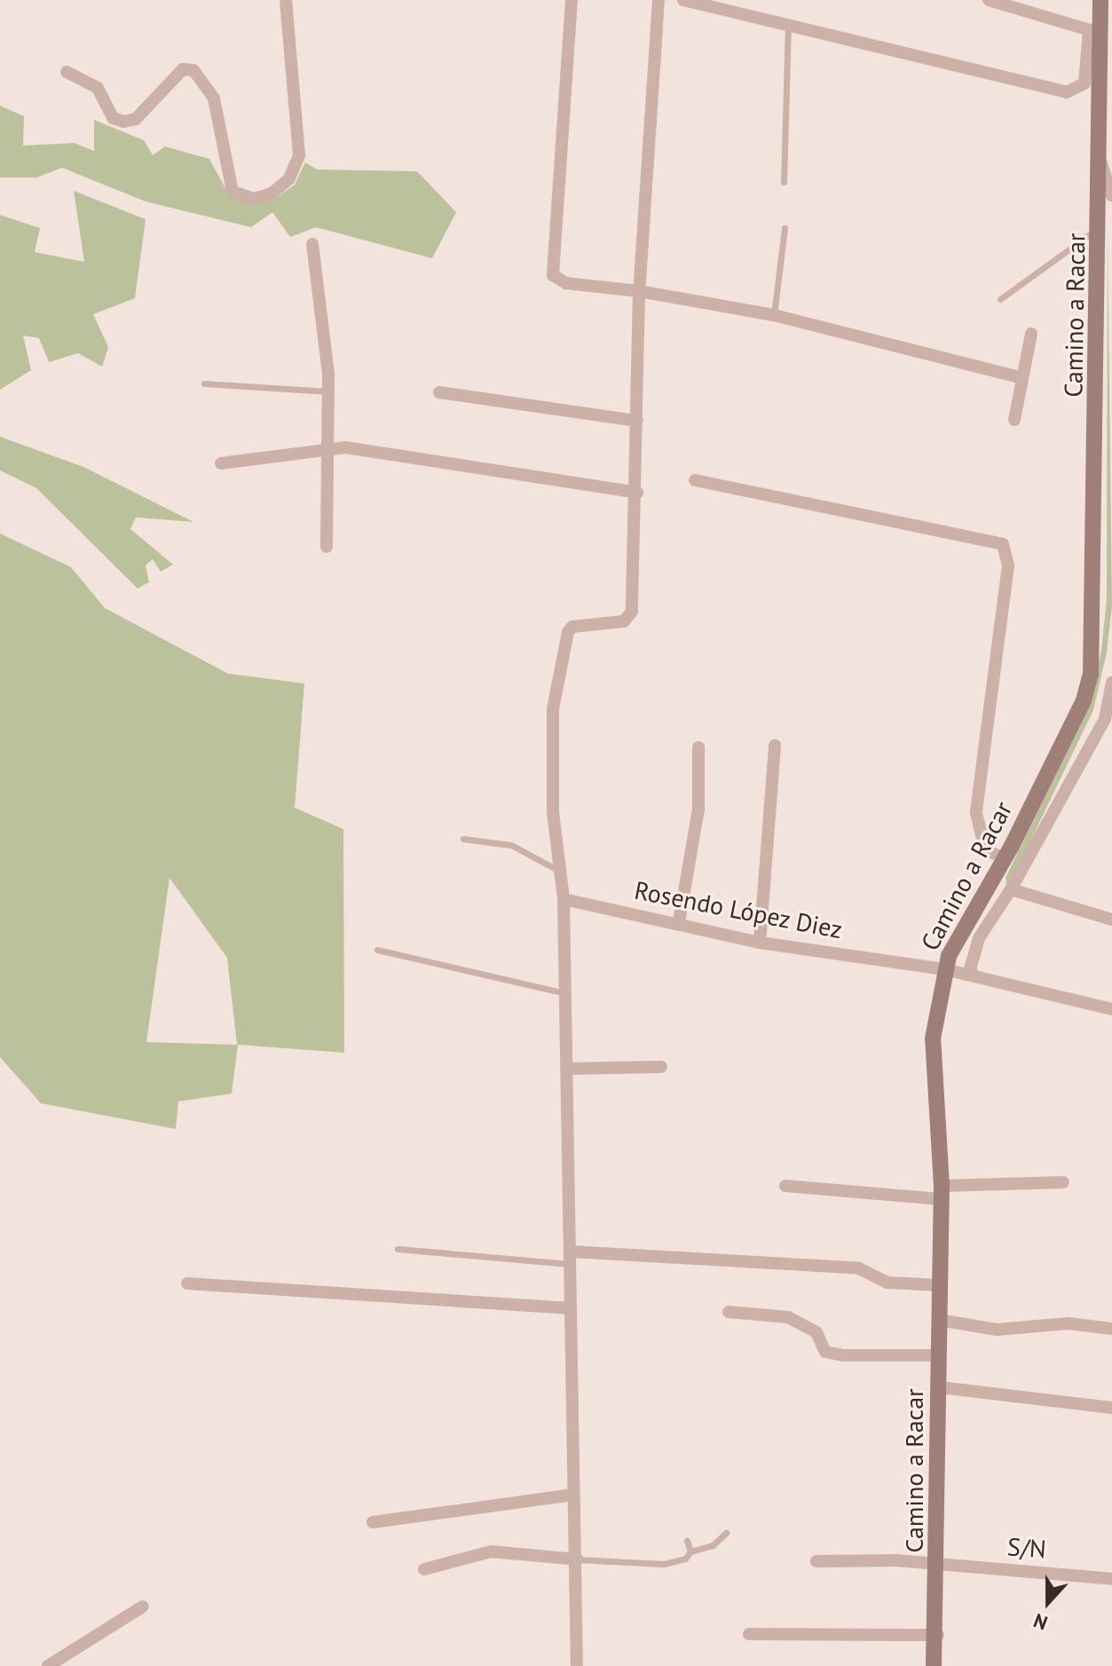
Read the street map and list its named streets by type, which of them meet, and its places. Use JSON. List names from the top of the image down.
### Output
{
  "streets": {
    "street": ["Camino a Racar", "Rosendo López Diez", "S/N"]
  },
  "crossings": [
    ["Camino a Racar", "Rosendo López Diez"],
    ["Camino a Racar", "S/N"]
  ],
  "north": "bottom"
}
